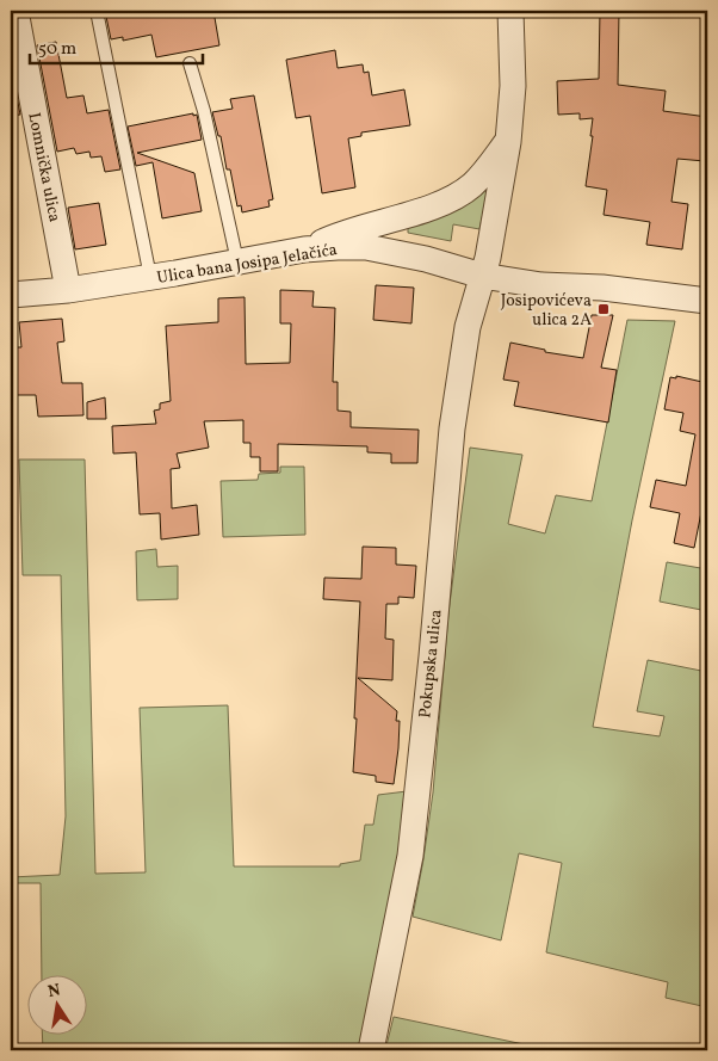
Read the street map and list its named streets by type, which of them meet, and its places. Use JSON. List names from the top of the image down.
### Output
{
  "streets": {
    "street": ["Lomnička ulica", "Ulica bana Josipa Jelačića", "Pokupska ulica"]
  },
  "crossings": [
    ["Lomnička ulica", "Ulica bana Josipa Jelačića"],
    ["Ulica bana Josipa Jelačića", "Pokupska ulica"]
  ],
  "places": {
    "transit": ["Josipovićeva ulica 2A"]
  },
  "scale_bar": "50 m",
  "north": "top"
}
